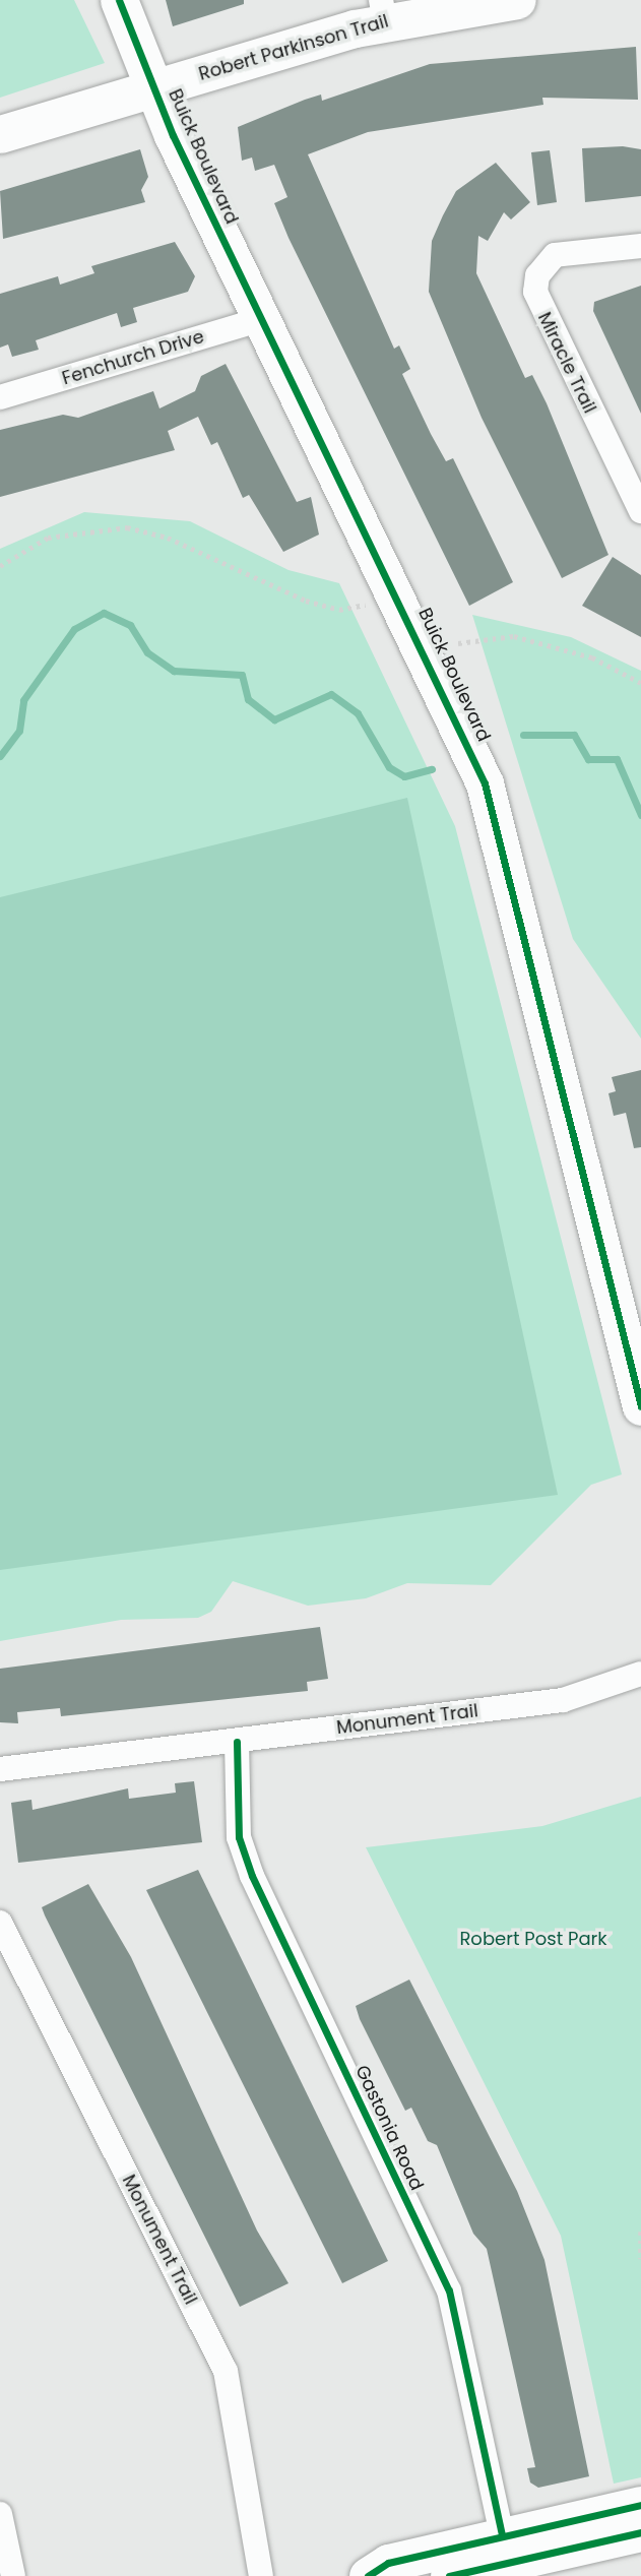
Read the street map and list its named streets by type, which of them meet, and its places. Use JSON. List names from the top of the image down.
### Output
{
  "streets": {
    "street": [
      "Robert Parkinson Trail",
      "Buick Boulevard",
      "Fenchurch Drive",
      "Miracle Trail",
      "Monument Trail",
      "Gastonia Road"
    ]
  },
  "crossings": [
    ["Robert Parkinson Trail", "Buick Boulevard"],
    ["Buick Boulevard", "Fenchurch Drive"],
    ["Monument Trail", "Gastonia Road"]
  ],
  "parks": ["Robert Post Park"]
}
